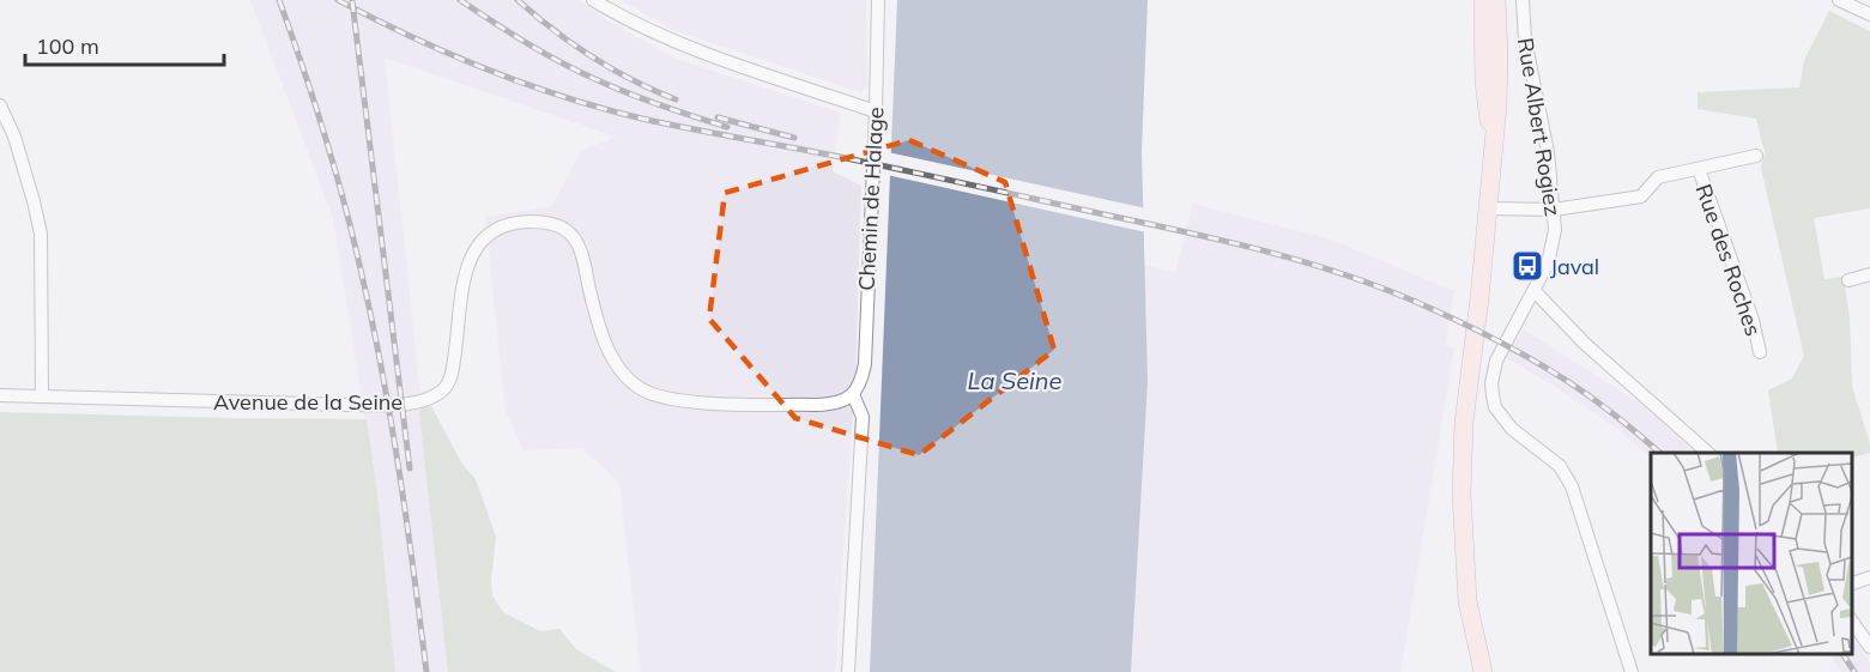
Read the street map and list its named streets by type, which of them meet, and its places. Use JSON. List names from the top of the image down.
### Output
{
  "streets": {
    "street": [
      "Rue Albert Rogiez",
      "Chemin de Halage",
      "Rue des Roches",
      "Avenue de la Seine"
    ]
  },
  "crossings": [
    ["Rue Albert Rogiez", "Rue des Roches"],
    ["Chemin de Halage", "Avenue de la Seine"]
  ],
  "water": ["La Seine"],
  "places": {
    "bus stop": ["Javal"]
  },
  "scale_bar": "100 m"
}
